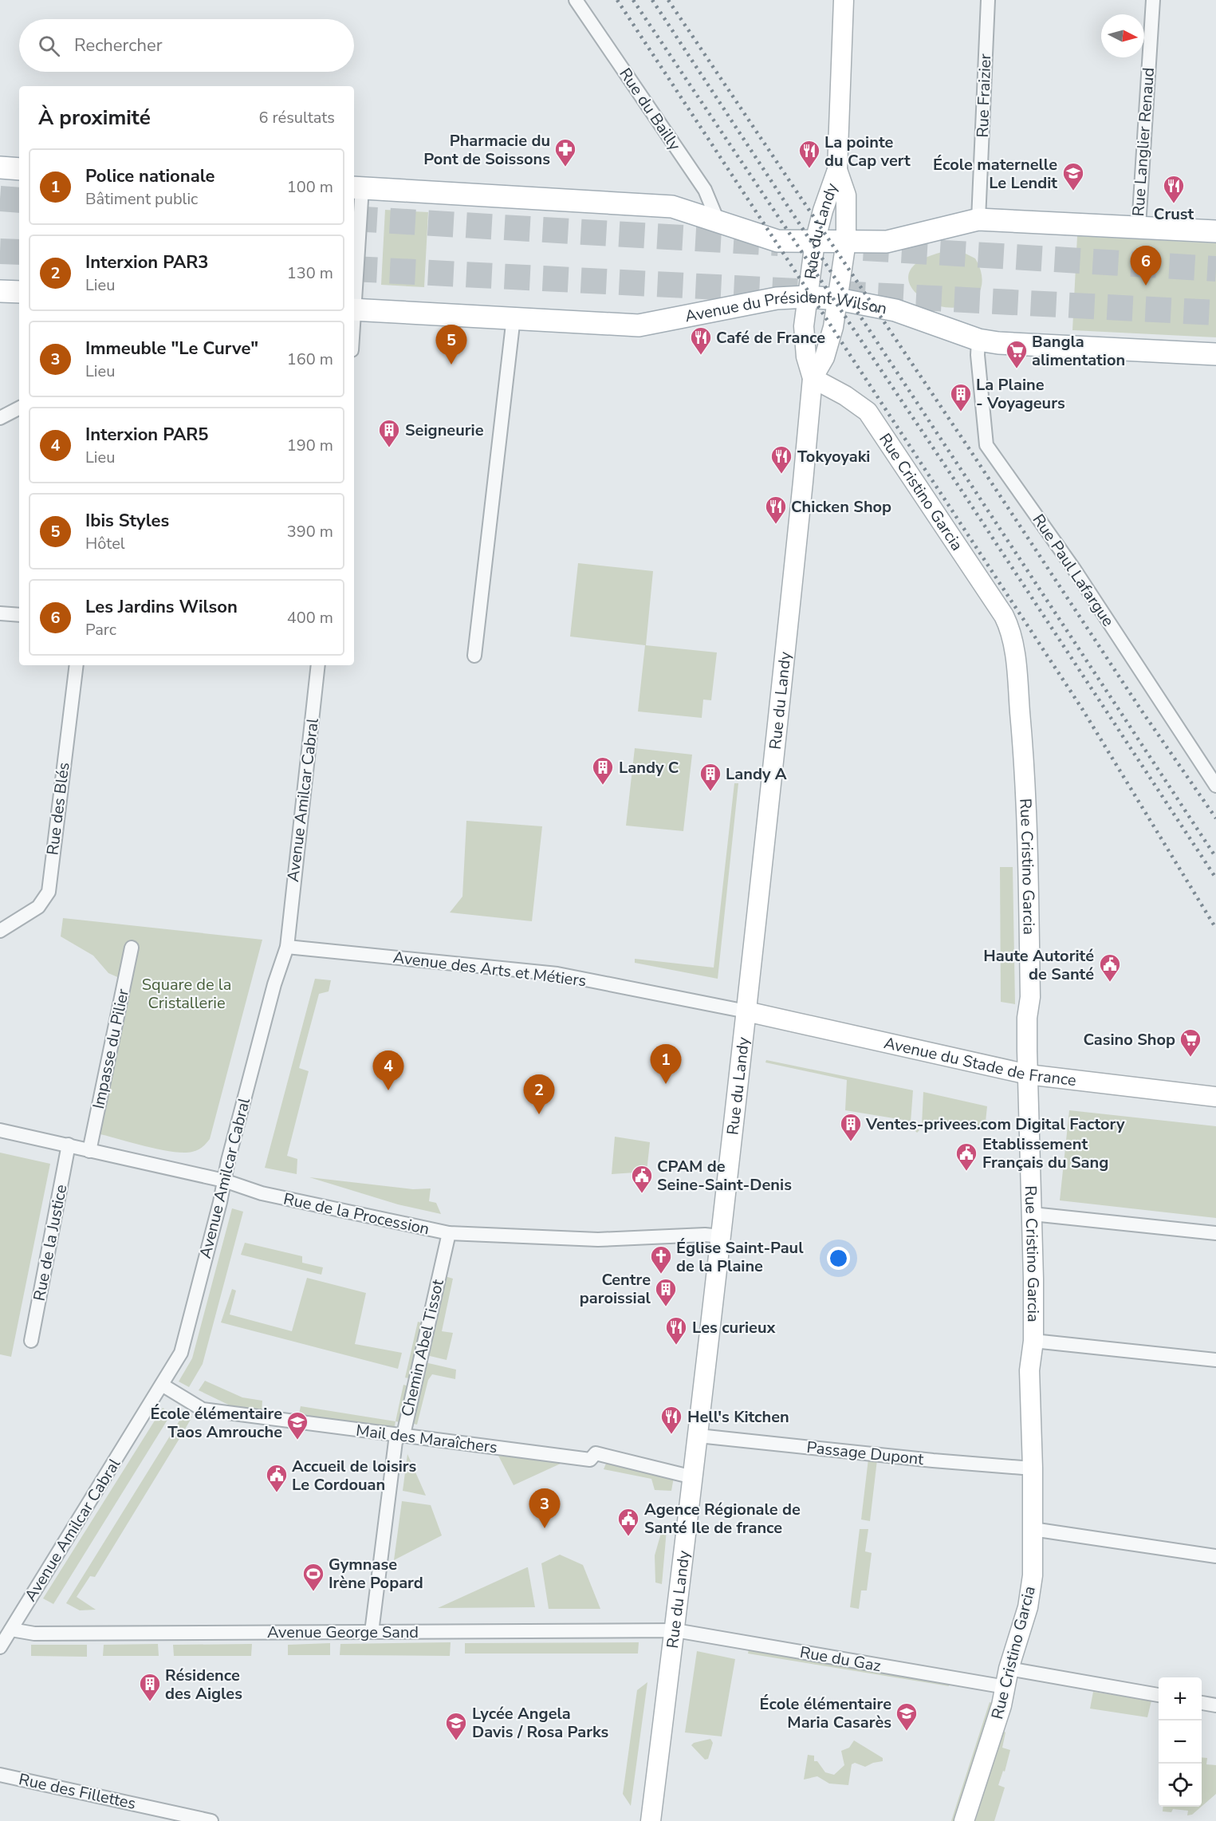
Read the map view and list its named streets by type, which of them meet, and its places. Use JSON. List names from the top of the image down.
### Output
{
  "streets": {
    "main road": [
      "Rue du Landy",
      "Avenue du Président Wilson",
      "Rue Cristino Garcia",
      "Avenue du Stade de France"
    ],
    "street": [
      "Rue Fraizier",
      "Rue du Bailly",
      "Rue Langlier Renaud",
      "Rue Paul Lafargue",
      "Avenue Amilcar Cabral",
      "Rue des Blés",
      "Avenue des Arts et Métiers",
      "Impasse du Pilier",
      "Rue de la Procession",
      "Rue de la Justice",
      "Chemin Abel Tissot",
      "Mail des Maraîchers",
      "Passage Dupont",
      "Avenue George Sand",
      "Rue du Gaz",
      "Rue des Fillettes"
    ]
  },
  "crossings": [
    ["Rue du Landy", "Avenue du Président Wilson"],
    ["Rue du Landy", "Rue Cristino Garcia"],
    ["Rue du Landy", "Avenue des Arts et Métiers"],
    ["Rue du Landy", "Avenue du Stade de France"],
    ["Rue du Landy", "Rue de la Procession"],
    ["Rue du Landy", "Mail des Maraîchers"],
    ["Rue du Landy", "Passage Dupont"],
    ["Rue du Landy", "Avenue George Sand"],
    ["Rue du Landy", "Rue du Gaz"],
    ["Avenue du Président Wilson", "Rue Paul Lafargue"],
    ["Rue Cristino Garcia", "Avenue du Stade de France"],
    ["Rue Cristino Garcia", "Passage Dupont"],
    ["Rue Cristino Garcia", "Rue du Gaz"],
    ["Avenue Amilcar Cabral", "Avenue des Arts et Métiers"],
    ["Avenue Amilcar Cabral", "Rue de la Procession"],
    ["Avenue Amilcar Cabral", "Mail des Maraîchers"],
    ["Avenue Amilcar Cabral", "Avenue George Sand"],
    ["Avenue des Arts et Métiers", "Avenue du Stade de France"],
    ["Impasse du Pilier", "Rue de la Procession"],
    ["Rue de la Procession", "Rue de la Justice"],
    ["Rue de la Procession", "Chemin Abel Tissot"],
    ["Chemin Abel Tissot", "Mail des Maraîchers"],
    ["Chemin Abel Tissot", "Avenue George Sand"],
    ["Avenue George Sand", "Rue du Gaz"]
  ],
  "parks": ["Square de la Cristallerie"],
  "places": {
    "pharmacy": ["Pharmacie du Pont de Soissons"],
    "restaurant": [
      "La pointe du Cap vert",
      "Crust",
      "Café de France",
      "Tokyoyaki",
      "Chicken Shop",
      "Les curieux",
      "Hell's Kitchen"
    ],
    "school or university": [
      "École maternelle Le Lendit",
      "École élémentaire Taos Amrouche",
      "École élémentaire Maria Casarès",
      "Lycée Angela Davis / Rosa Parks"
    ],
    "supermarket": ["Bangla alimentation", "Casino Shop"],
    "building": [
      "La Plaine - Voyageurs",
      "Seigneurie",
      "Landy C",
      "Landy A",
      "Ventes-privees.com Digital Factory",
      "Centre paroissial",
      "Résidence des Aigles"
    ],
    "public building": [
      "Haute Autorité de Santé",
      "Etablissement Français du Sang",
      "CPAM de Seine-Saint-Denis",
      "Accueil de loisirs Le Cordouan",
      "Agence Régionale de Santé Ile de france"
    ],
    "church": ["Église Saint-Paul de la Plaine"],
    "sports": ["Gymnase Irène Popard"]
  },
  "north": "right",
  "page": {
    "search": "Rechercher",
    "heading": ["À proximité", "6 résultats"],
    "list": [
      {
        "mark": "1",
        "name": "Police nationale",
        "note": "Bâtiment public",
        "value": "100 m"
      },
      {
        "mark": "2",
        "name": "Interxion PAR3",
        "note": "Lieu",
        "value": "130 m"
      },
      {
        "mark": "3",
        "name": "Immeuble \"Le Curve\"",
        "note": "Lieu",
        "value": "160 m"
      },
      {
        "mark": "4",
        "name": "Interxion PAR5",
        "note": "Lieu",
        "value": "190 m"
      },
      {
        "mark": "5",
        "name": "Ibis Styles",
        "note": "Hôtel",
        "value": "390 m"
      },
      {
        "mark": "6",
        "name": "Les Jardins Wilson",
        "note": "Parc",
        "value": "400 m"
      }
    ],
    "pins": [
      "6",
      "5",
      "1",
      "4",
      "2",
      "3"
    ],
    "map_buttons": ["+", "−"]
  }
}
